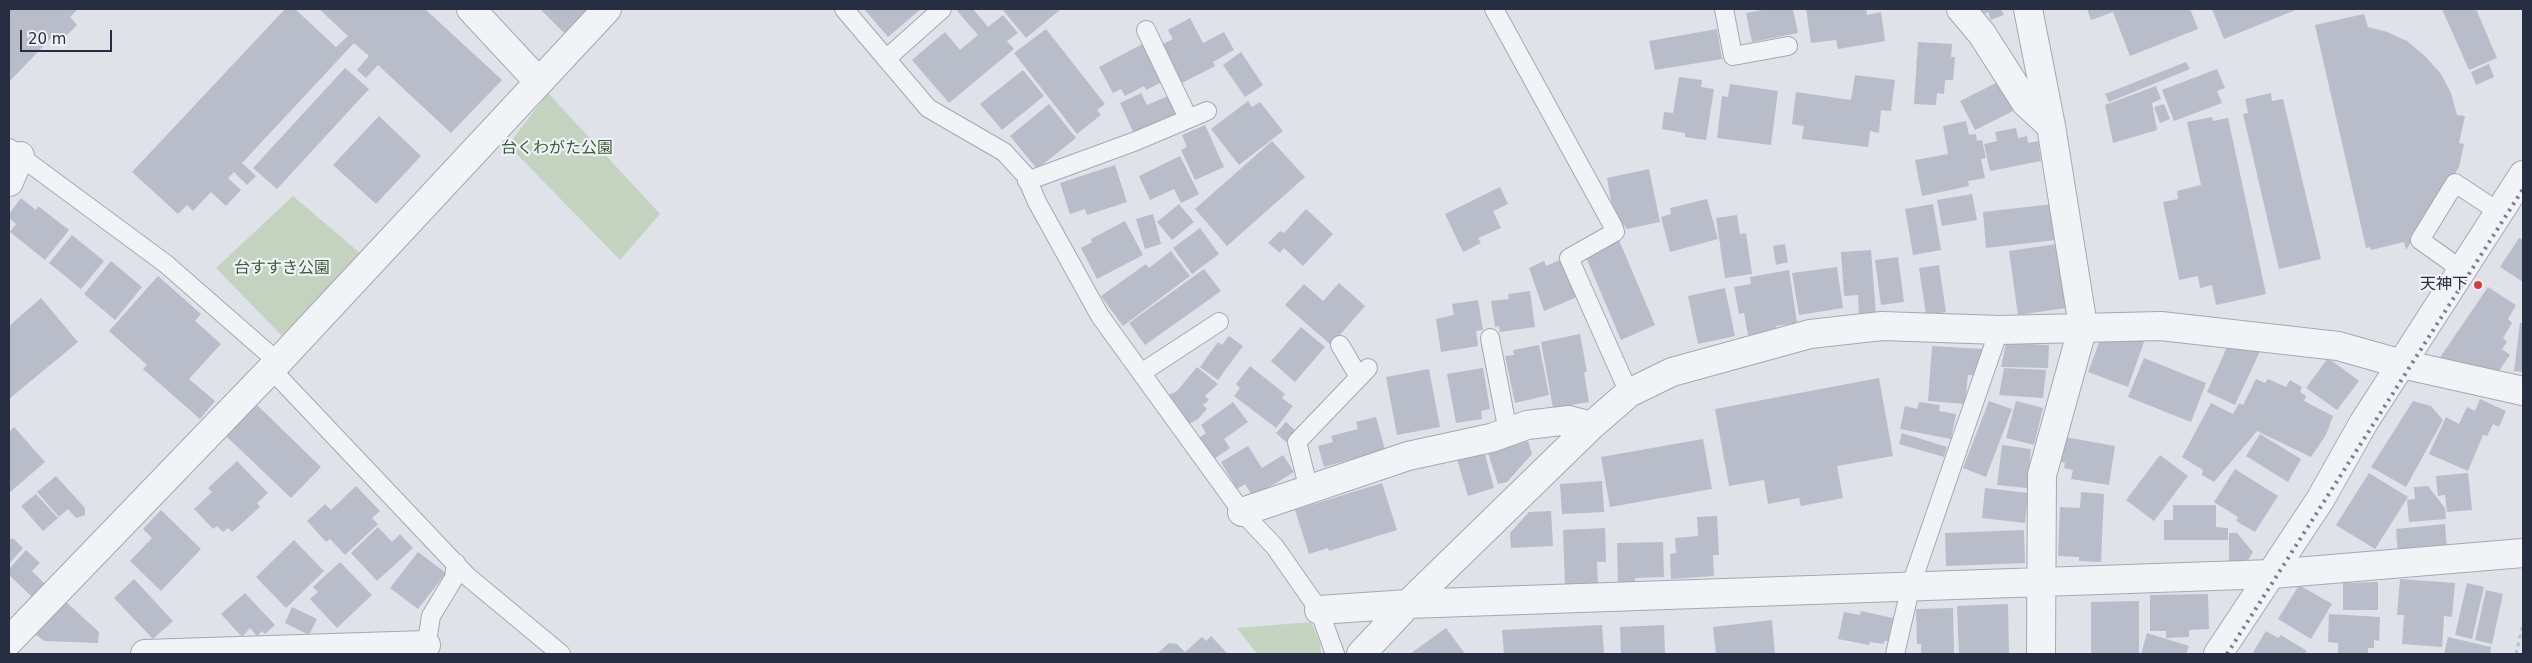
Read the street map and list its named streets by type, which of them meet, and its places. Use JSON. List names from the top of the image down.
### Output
{
  "parks": ["台くわがた公園", "台すすき公園"],
  "places": ["天神下"],
  "scale_bar": "20 m"
}
